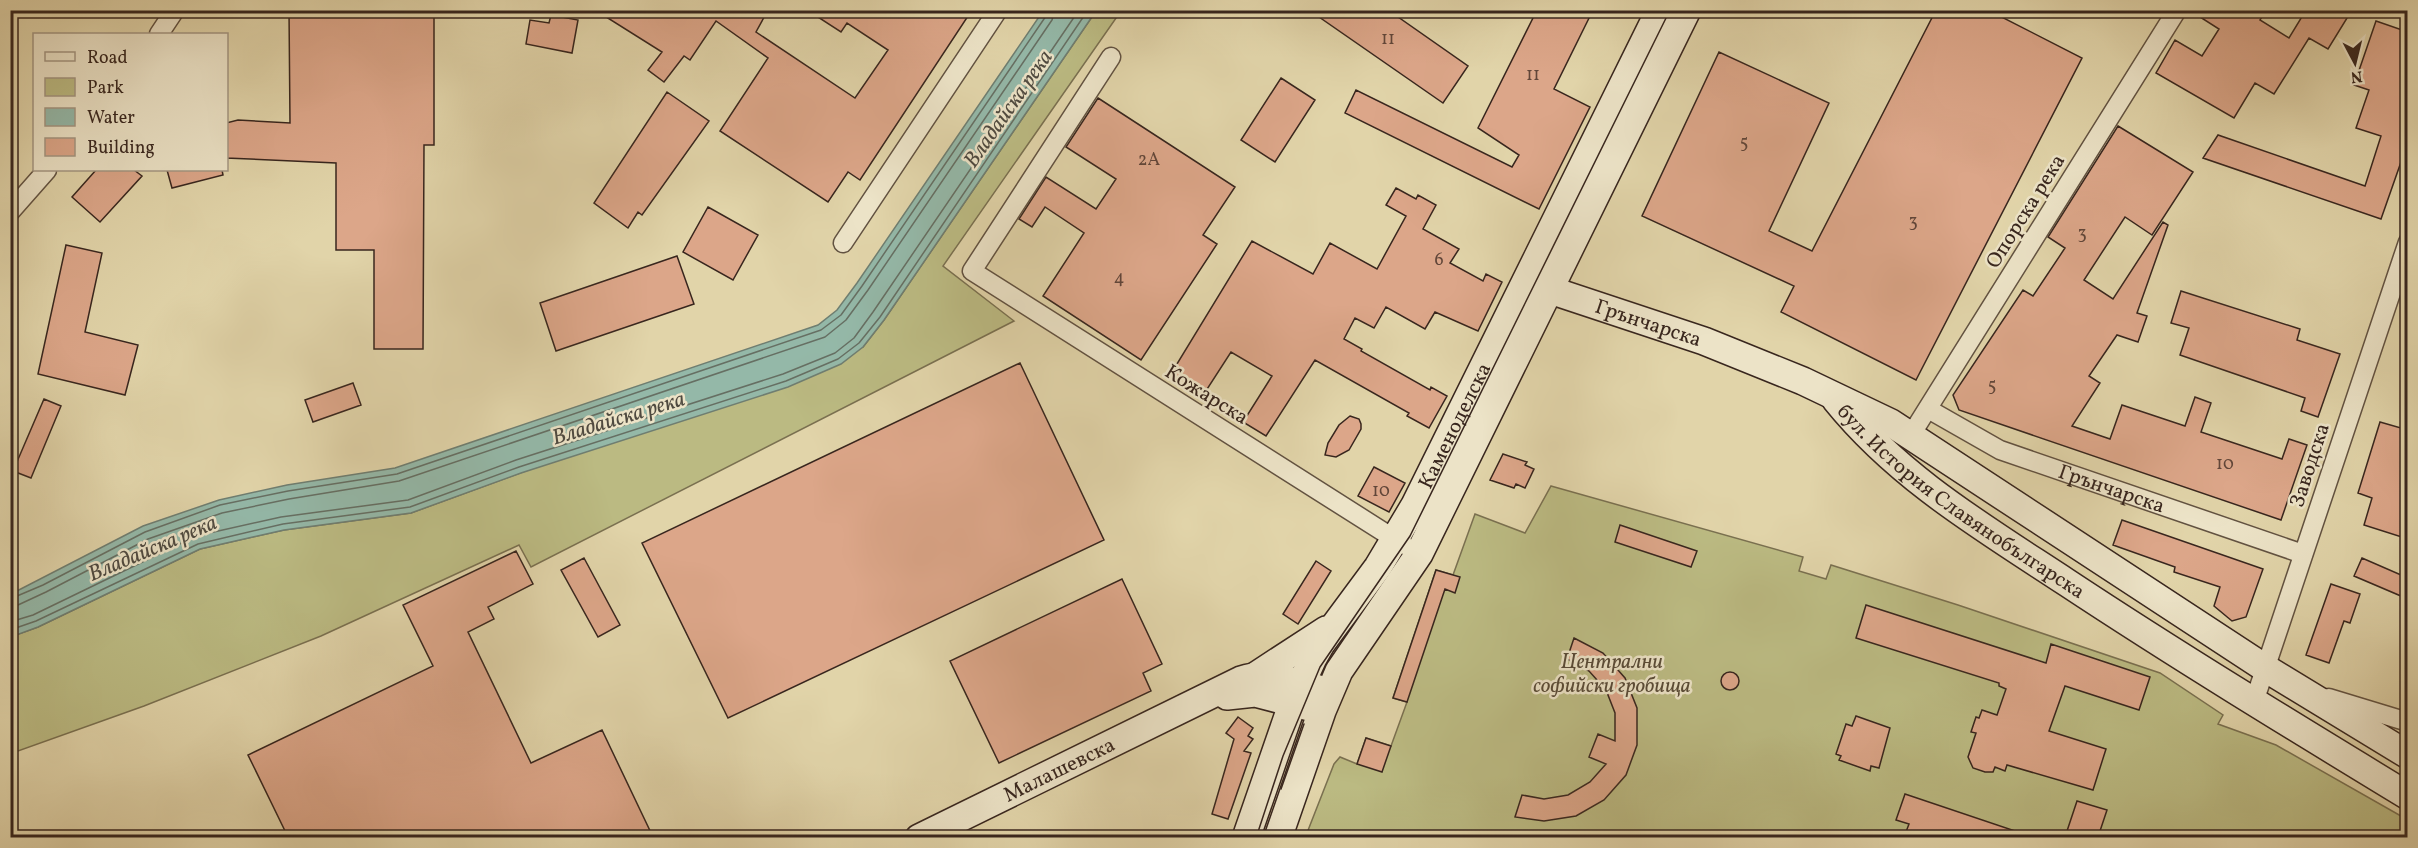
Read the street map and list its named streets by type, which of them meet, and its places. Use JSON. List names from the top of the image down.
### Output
{
  "streets": {
    "main road": [
      "Грънчарска",
      "Каменоделска",
      "бул. История Славянобългарска",
      "Малашевска"
    ],
    "street": ["Опорска река", "Кожарска", "Заводска"]
  },
  "crossings": [
    ["Опорска река", "Грънчарска"],
    ["Опорска река", "бул. История Славянобългарска"],
    ["Грънчарска", "Каменоделска"],
    ["Грънчарска", "Заводска"],
    ["Грънчарска", "бул. История Славянобългарска"],
    ["Кожарска", "Каменоделска"],
    ["Каменоделска", "Малашевска"],
    ["Заводска", "бул. История Славянобългарска"]
  ],
  "water": ["Владайска река"],
  "parks": ["Централни софийски гробища"],
  "house_numbers": [
    "11",
    "11",
    "5",
    "2А",
    "3",
    "3",
    "6",
    "4",
    "5",
    "10",
    "10"
  ],
  "legend": [
    "Road",
    "Park",
    "Water",
    "Building"
  ],
  "north": "bottom"
}
